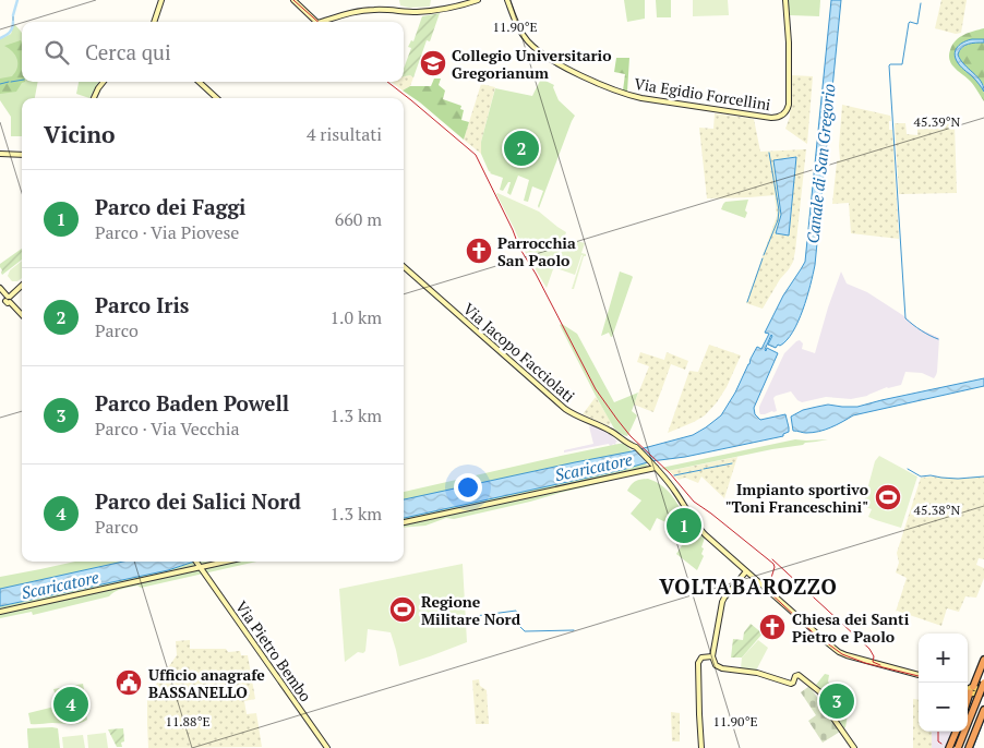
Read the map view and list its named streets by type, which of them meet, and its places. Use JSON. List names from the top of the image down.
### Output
{
  "streets": {
    "street": ["Via Egidio Forcellini", "Via Jacopo Facciolati", "Via Pietro Bembo"]
  },
  "districts": ["VOLTABAROZZO"],
  "water": ["Canale di San Gregorio", "Scaricatore"],
  "places": {
    "school or university": ["Collegio Universitario Gregorianum"],
    "church": ["Parrocchia San Paolo", "Chiesa dei Santi Pietro e Paolo"],
    "sports": ["Impianto sportivo \"Toni Franceschini\"", "Regione Militare Nord"],
    "public building": ["Ufficio anagrafe BASSANELLO"]
  },
  "page": {
    "search": "Cerca qui",
    "heading": ["Vicino", "4 risultati"],
    "pins": [
      "2",
      "1",
      "3",
      "4"
    ],
    "list": [
      {
        "mark": "1",
        "name": "Parco dei Faggi",
        "note": "Parco · Via Piovese",
        "value": "660 m"
      },
      {
        "mark": "2",
        "name": "Parco Iris",
        "note": "Parco",
        "value": "1.0 km"
      },
      {
        "mark": "3",
        "name": "Parco Baden Powell",
        "note": "Parco · Via Vecchia",
        "value": "1.3 km"
      },
      {
        "mark": "4",
        "name": "Parco dei Salici Nord",
        "note": "Parco",
        "value": "1.3 km"
      }
    ],
    "map_buttons": ["+", "−"]
  },
  "coordinates": [
    "11.90°E",
    "45.39°N",
    "45.38°N",
    "11.88°E"
  ]
}
